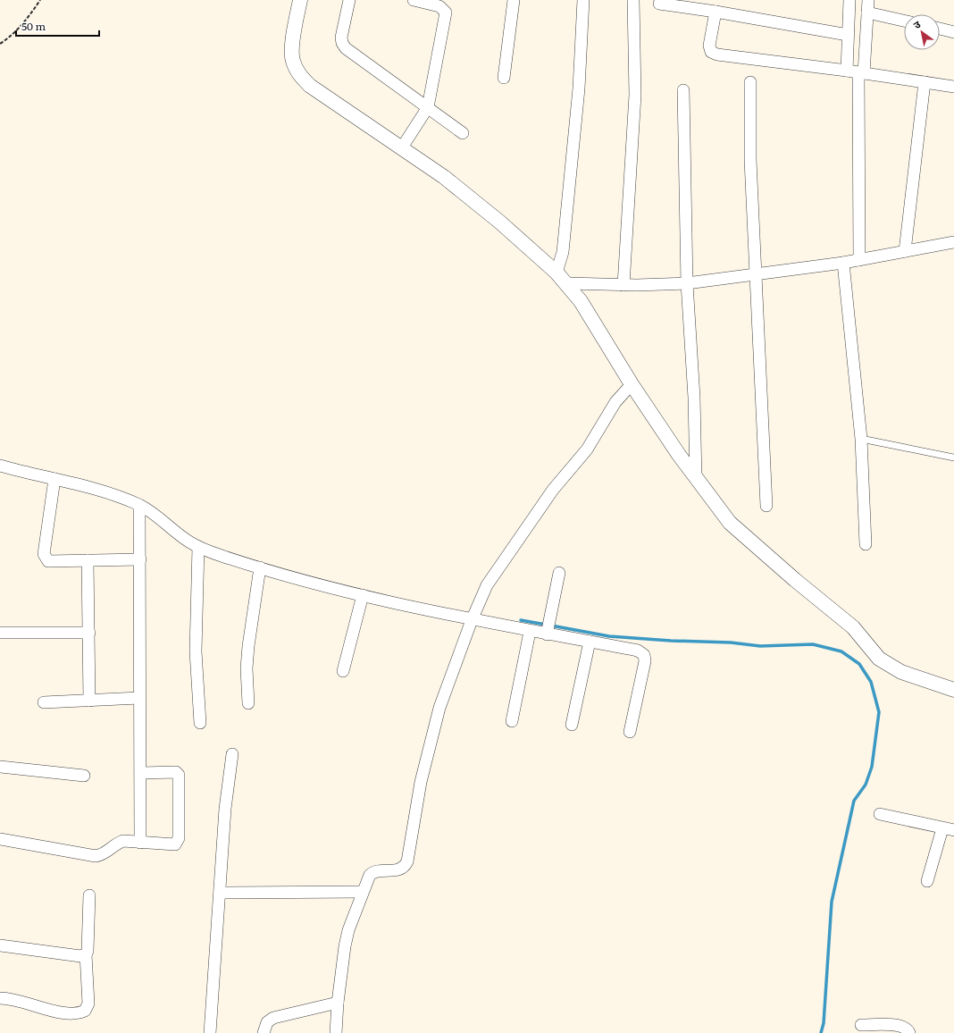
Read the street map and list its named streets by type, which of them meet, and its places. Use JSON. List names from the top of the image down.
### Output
{
  "scale_bar": "50 m",
  "north": "top left"
}
